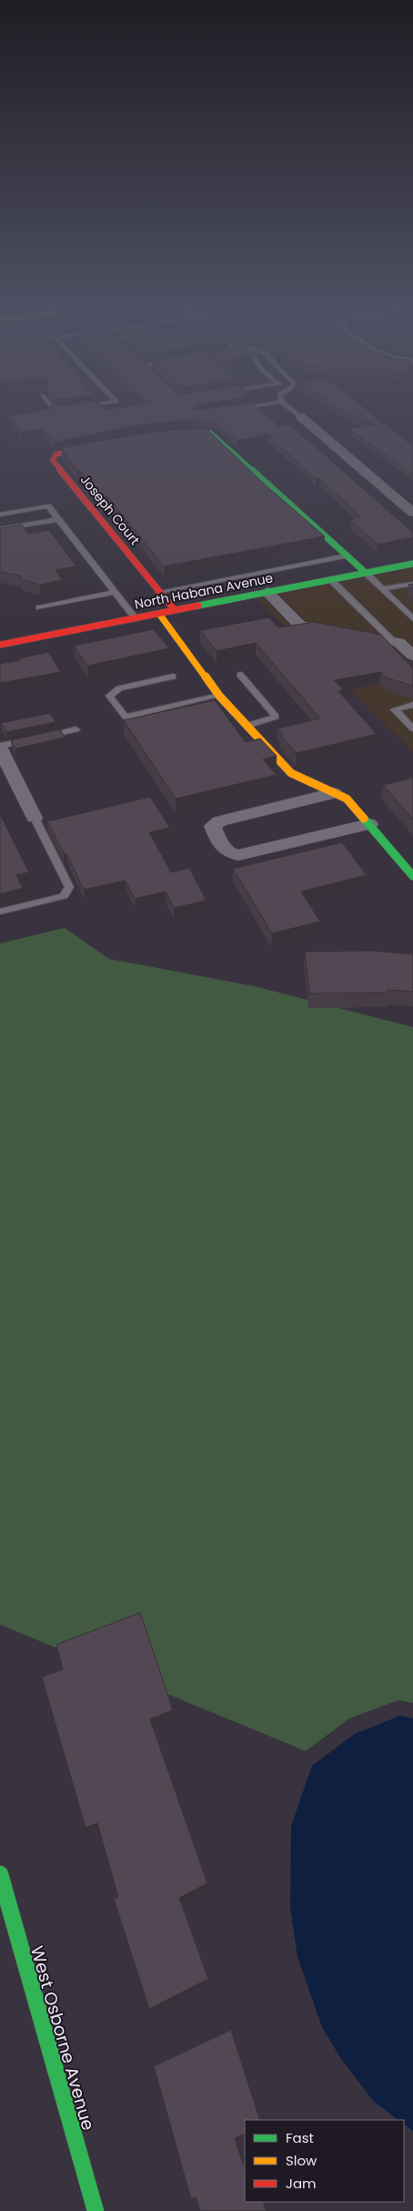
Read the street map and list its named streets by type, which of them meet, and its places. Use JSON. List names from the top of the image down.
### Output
{
  "streets": {
    "street": ["Joseph Court", "North Habana Avenue", "West Osborne Avenue"]
  },
  "crossings": [
    ["Joseph Court", "North Habana Avenue"]
  ],
  "legend": ["Fast", "Slow", "Jam"]
}
